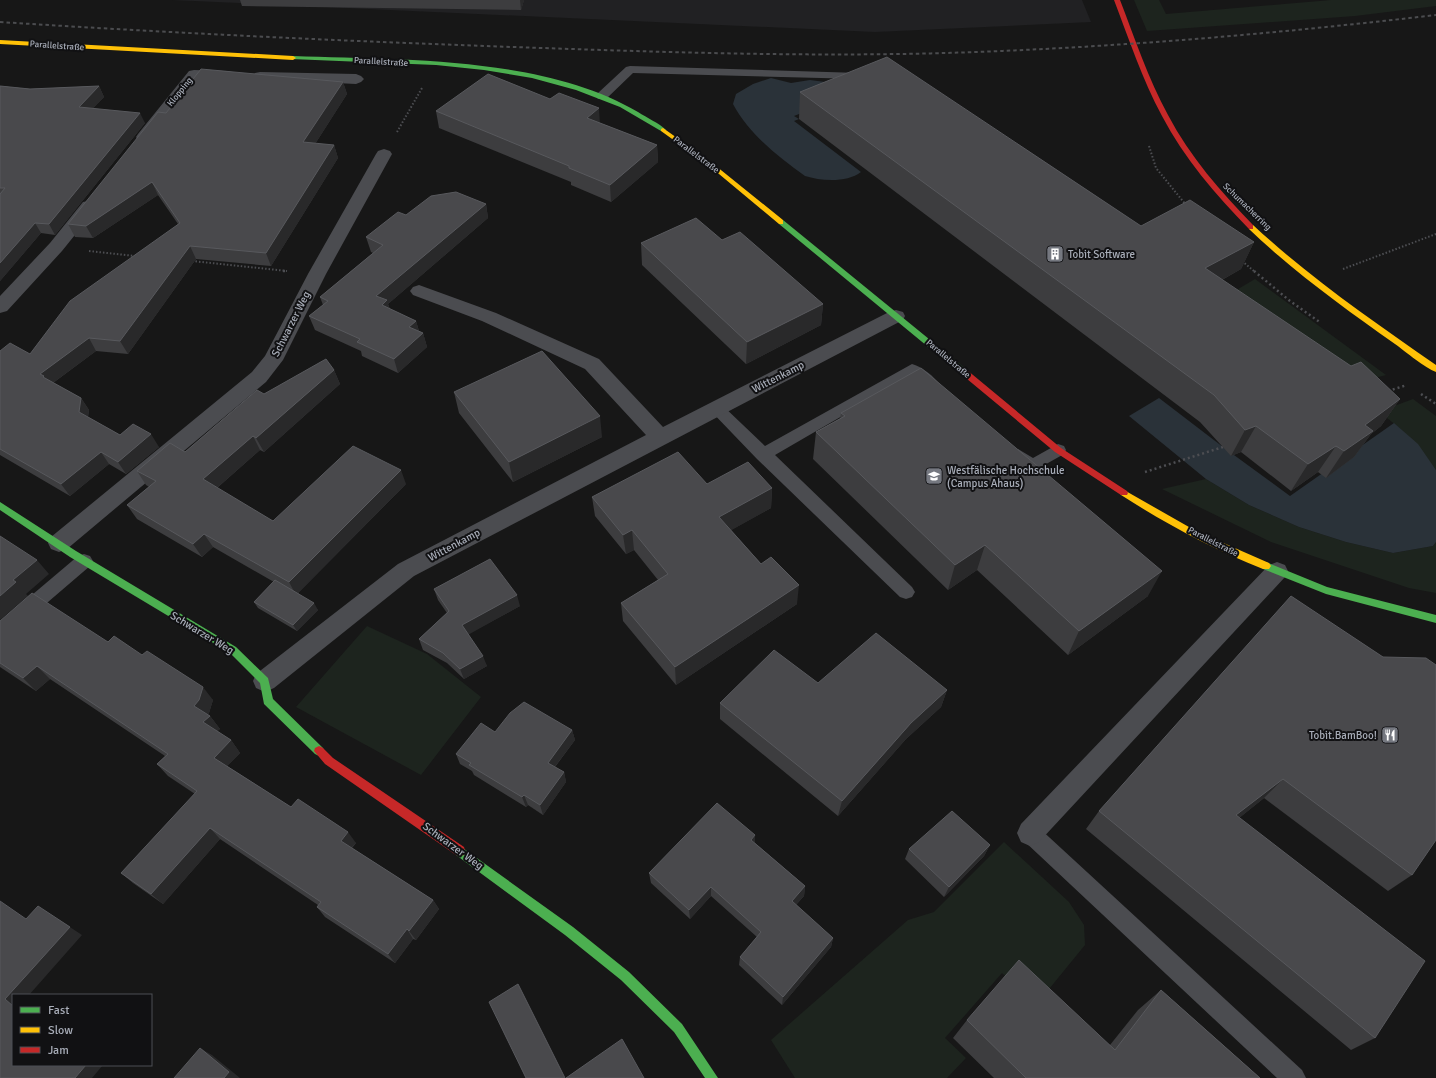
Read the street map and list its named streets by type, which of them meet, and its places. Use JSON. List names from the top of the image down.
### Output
{
  "streets": {
    "main road": ["Parallelstraße", "Schumacherring", "Schwarzer Weg"],
    "street": ["Klopping", "Wittenkamp"]
  },
  "crossings": [
    ["Parallelstraße", "Wittenkamp"],
    ["Schwarzer Weg", "Wittenkamp"]
  ],
  "places": {
    "building": ["Tobit Software"],
    "school or university": ["Westfälische Hochschule (Campus Ahaus)"],
    "restaurant": ["Tobit.BamBoo!"]
  },
  "legend": ["Fast", "Slow", "Jam"]
}
